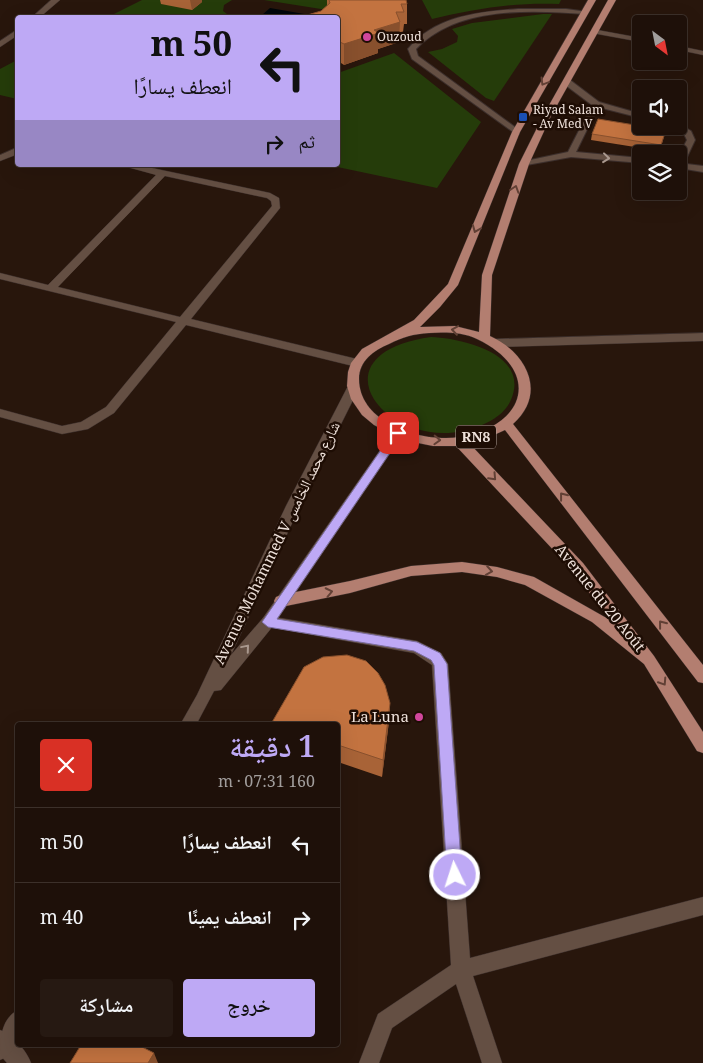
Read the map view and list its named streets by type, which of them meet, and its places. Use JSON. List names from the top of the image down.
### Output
{
  "streets": {
    "main road": ["RN8", "Avenue du 20 Août"],
    "street": ["Avenue Mohammed V شارع محمد الخامس"]
  },
  "crossings": [
    ["RN8", "Avenue Mohammed V شارع محمد الخامس"],
    ["RN8", "Avenue du 20 Août"],
    ["Avenue Mohammed V شارع محمد الخامس", "Avenue du 20 Août"]
  ],
  "places": {
    "other": ["Ouzoud", "La Luna"],
    "transit": ["Riyad Salam - Av Med V"]
  },
  "north": "bottom right",
  "page": {
    "turn": ["50 m", "انعطف يسارًا"],
    "then": "ثم",
    "heading": ["1 دقيقة", "160 m · 07:31"],
    "list": [
      {
        "name": "انعطف يسارًا",
        "value": "50 m"
      },
      {
        "name": "انعطف يمينًا",
        "value": "40 m"
      }
    ],
    "buttons": ["خروج", "مشاركة"]
  }
}
